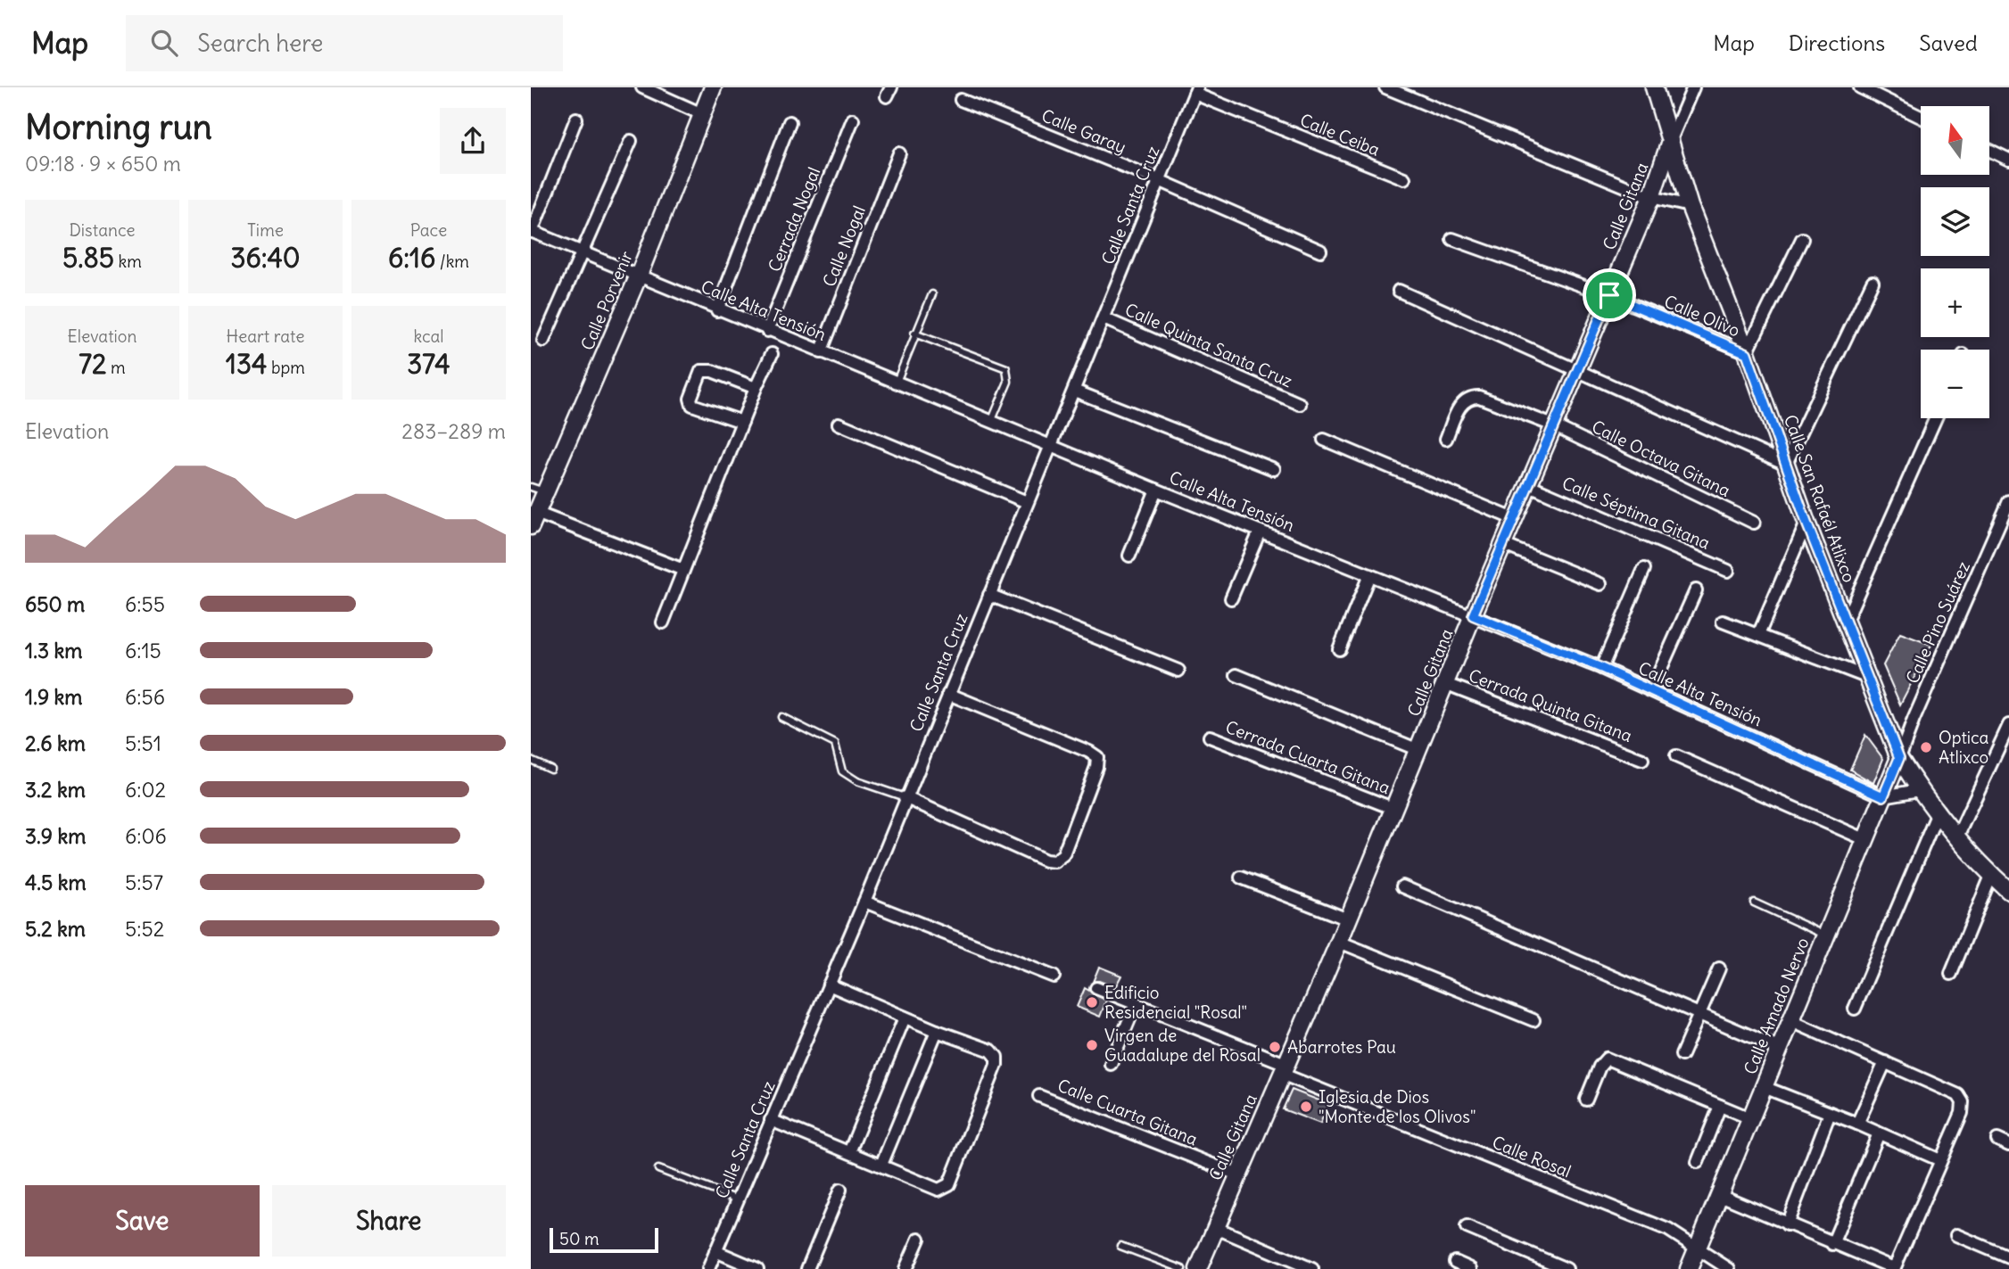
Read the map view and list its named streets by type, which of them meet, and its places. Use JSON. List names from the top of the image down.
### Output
{
  "streets": {
    "street": [
      "Calle Garay",
      "Calle Ceiba",
      "Calle Santa Cruz",
      "Calle Gitana",
      "Cerrada Nogal",
      "Calle Nogal",
      "Calle Porvenir",
      "Calle Alta Tensión",
      "Calle Olivo",
      "Calle Quinta Santa Cruz",
      "Calle Octava Gitana",
      "Calle San Rafaél Atlixco",
      "Calle Séptima Gitana",
      "Calle Pino Suárez",
      "Cerrada Quinta Gitana",
      "Cerrada Cuarta Gitana",
      "Calle Amado Nervo",
      "Calle Cuarta Gitana",
      "Calle Rosal"
    ]
  },
  "crossings": [
    ["Calle Garay", "Calle Santa Cruz"],
    ["Calle Ceiba", "Calle Santa Cruz"],
    ["Calle Santa Cruz", "Calle Alta Tensión"],
    ["Calle Santa Cruz", "Calle Quinta Santa Cruz"],
    ["Calle Gitana", "Calle Alta Tensión"],
    ["Calle Gitana", "Calle Olivo"],
    ["Calle Gitana", "Calle Octava Gitana"],
    ["Calle Gitana", "Calle San Rafaél Atlixco"],
    ["Calle Gitana", "Calle Séptima Gitana"],
    ["Calle Gitana", "Cerrada Quinta Gitana"],
    ["Calle Gitana", "Cerrada Cuarta Gitana"],
    ["Calle Gitana", "Calle Cuarta Gitana"],
    ["Calle Gitana", "Calle Rosal"],
    ["Cerrada Nogal", "Calle Alta Tensión"],
    ["Calle Nogal", "Calle Alta Tensión"],
    ["Calle Porvenir", "Calle Alta Tensión"],
    ["Calle Alta Tensión", "Calle Amado Nervo"],
    ["Calle Olivo", "Calle San Rafaél Atlixco"],
    ["Calle San Rafaél Atlixco", "Calle Pino Suárez"],
    ["Calle San Rafaél Atlixco", "Calle Amado Nervo"],
    ["Calle Pino Suárez", "Calle Amado Nervo"],
    ["Calle Amado Nervo", "Calle Rosal"]
  ],
  "places": [
    "Optica Atlixco",
    "Edificio Residencial \"Rosal\"",
    "Virgen de Guadalupe del Rosal",
    "Abarrotes Pau",
    "Iglesia de Dios \"Monte de los Olivos\""
  ],
  "scale_bar": "50 m",
  "north": "top",
  "page": {
    "header": "Map",
    "search": "Search here",
    "nav": ["Map", "Directions", "Saved"],
    "heading": ["Morning run", "09:18 · 9 × 650 m"],
    "map_buttons": ["+", "−"],
    "stats": [
      ["Distance", "5.85 km"],
      ["Time", "36:40"],
      ["Pace", "6:16 /km"],
      ["Elevation", "72 m"],
      ["Heart rate", "134 bpm"],
      ["kcal", "374"]
    ],
    "chart": ["Elevation", "283–289 m"],
    "list": [
      {
        "name": "650 m",
        "note": "6:55"
      },
      {
        "name": "1.3 km",
        "note": "6:15"
      },
      {
        "name": "1.9 km",
        "note": "6:56"
      },
      {
        "name": "2.6 km",
        "note": "5:51"
      },
      {
        "name": "3.2 km",
        "note": "6:02"
      },
      {
        "name": "3.9 km",
        "note": "6:06"
      },
      {
        "name": "4.5 km",
        "note": "5:57"
      },
      {
        "name": "5.2 km",
        "note": "5:52"
      }
    ],
    "buttons": ["Save", "Share"],
    "scale": "50 m"
  }
}
